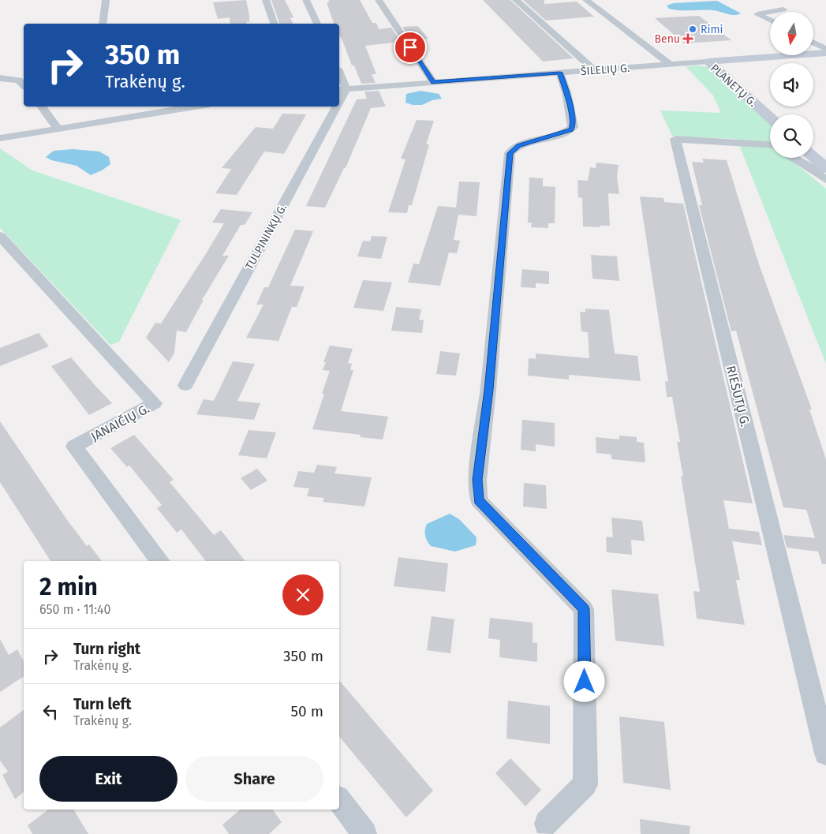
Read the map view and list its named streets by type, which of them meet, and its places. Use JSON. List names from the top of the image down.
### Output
{
  "streets": {
    "main road": ["ŠILELIŲ G.", "PLANETŲ G."],
    "street": ["TULPININKŲ G.", "RIEŠUTŲ G.", "JANAIČIŲ G."]
  },
  "crossings": [
    ["ŠILELIŲ G.", "PLANETŲ G."]
  ],
  "places": {
    "other": ["Rimi"],
    "health": ["Benu"]
  },
  "north": "bottom",
  "page": {
    "turn": ["350 m", "Trakėnų g."],
    "heading": ["2 min", "650 m · 11:40"],
    "list": [
      {
        "name": "Turn right",
        "note": "Trakėnų g.",
        "value": "350 m"
      },
      {
        "name": "Turn left",
        "note": "Trakėnų g.",
        "value": "50 m"
      }
    ],
    "buttons": ["Exit", "Share"]
  }
}
